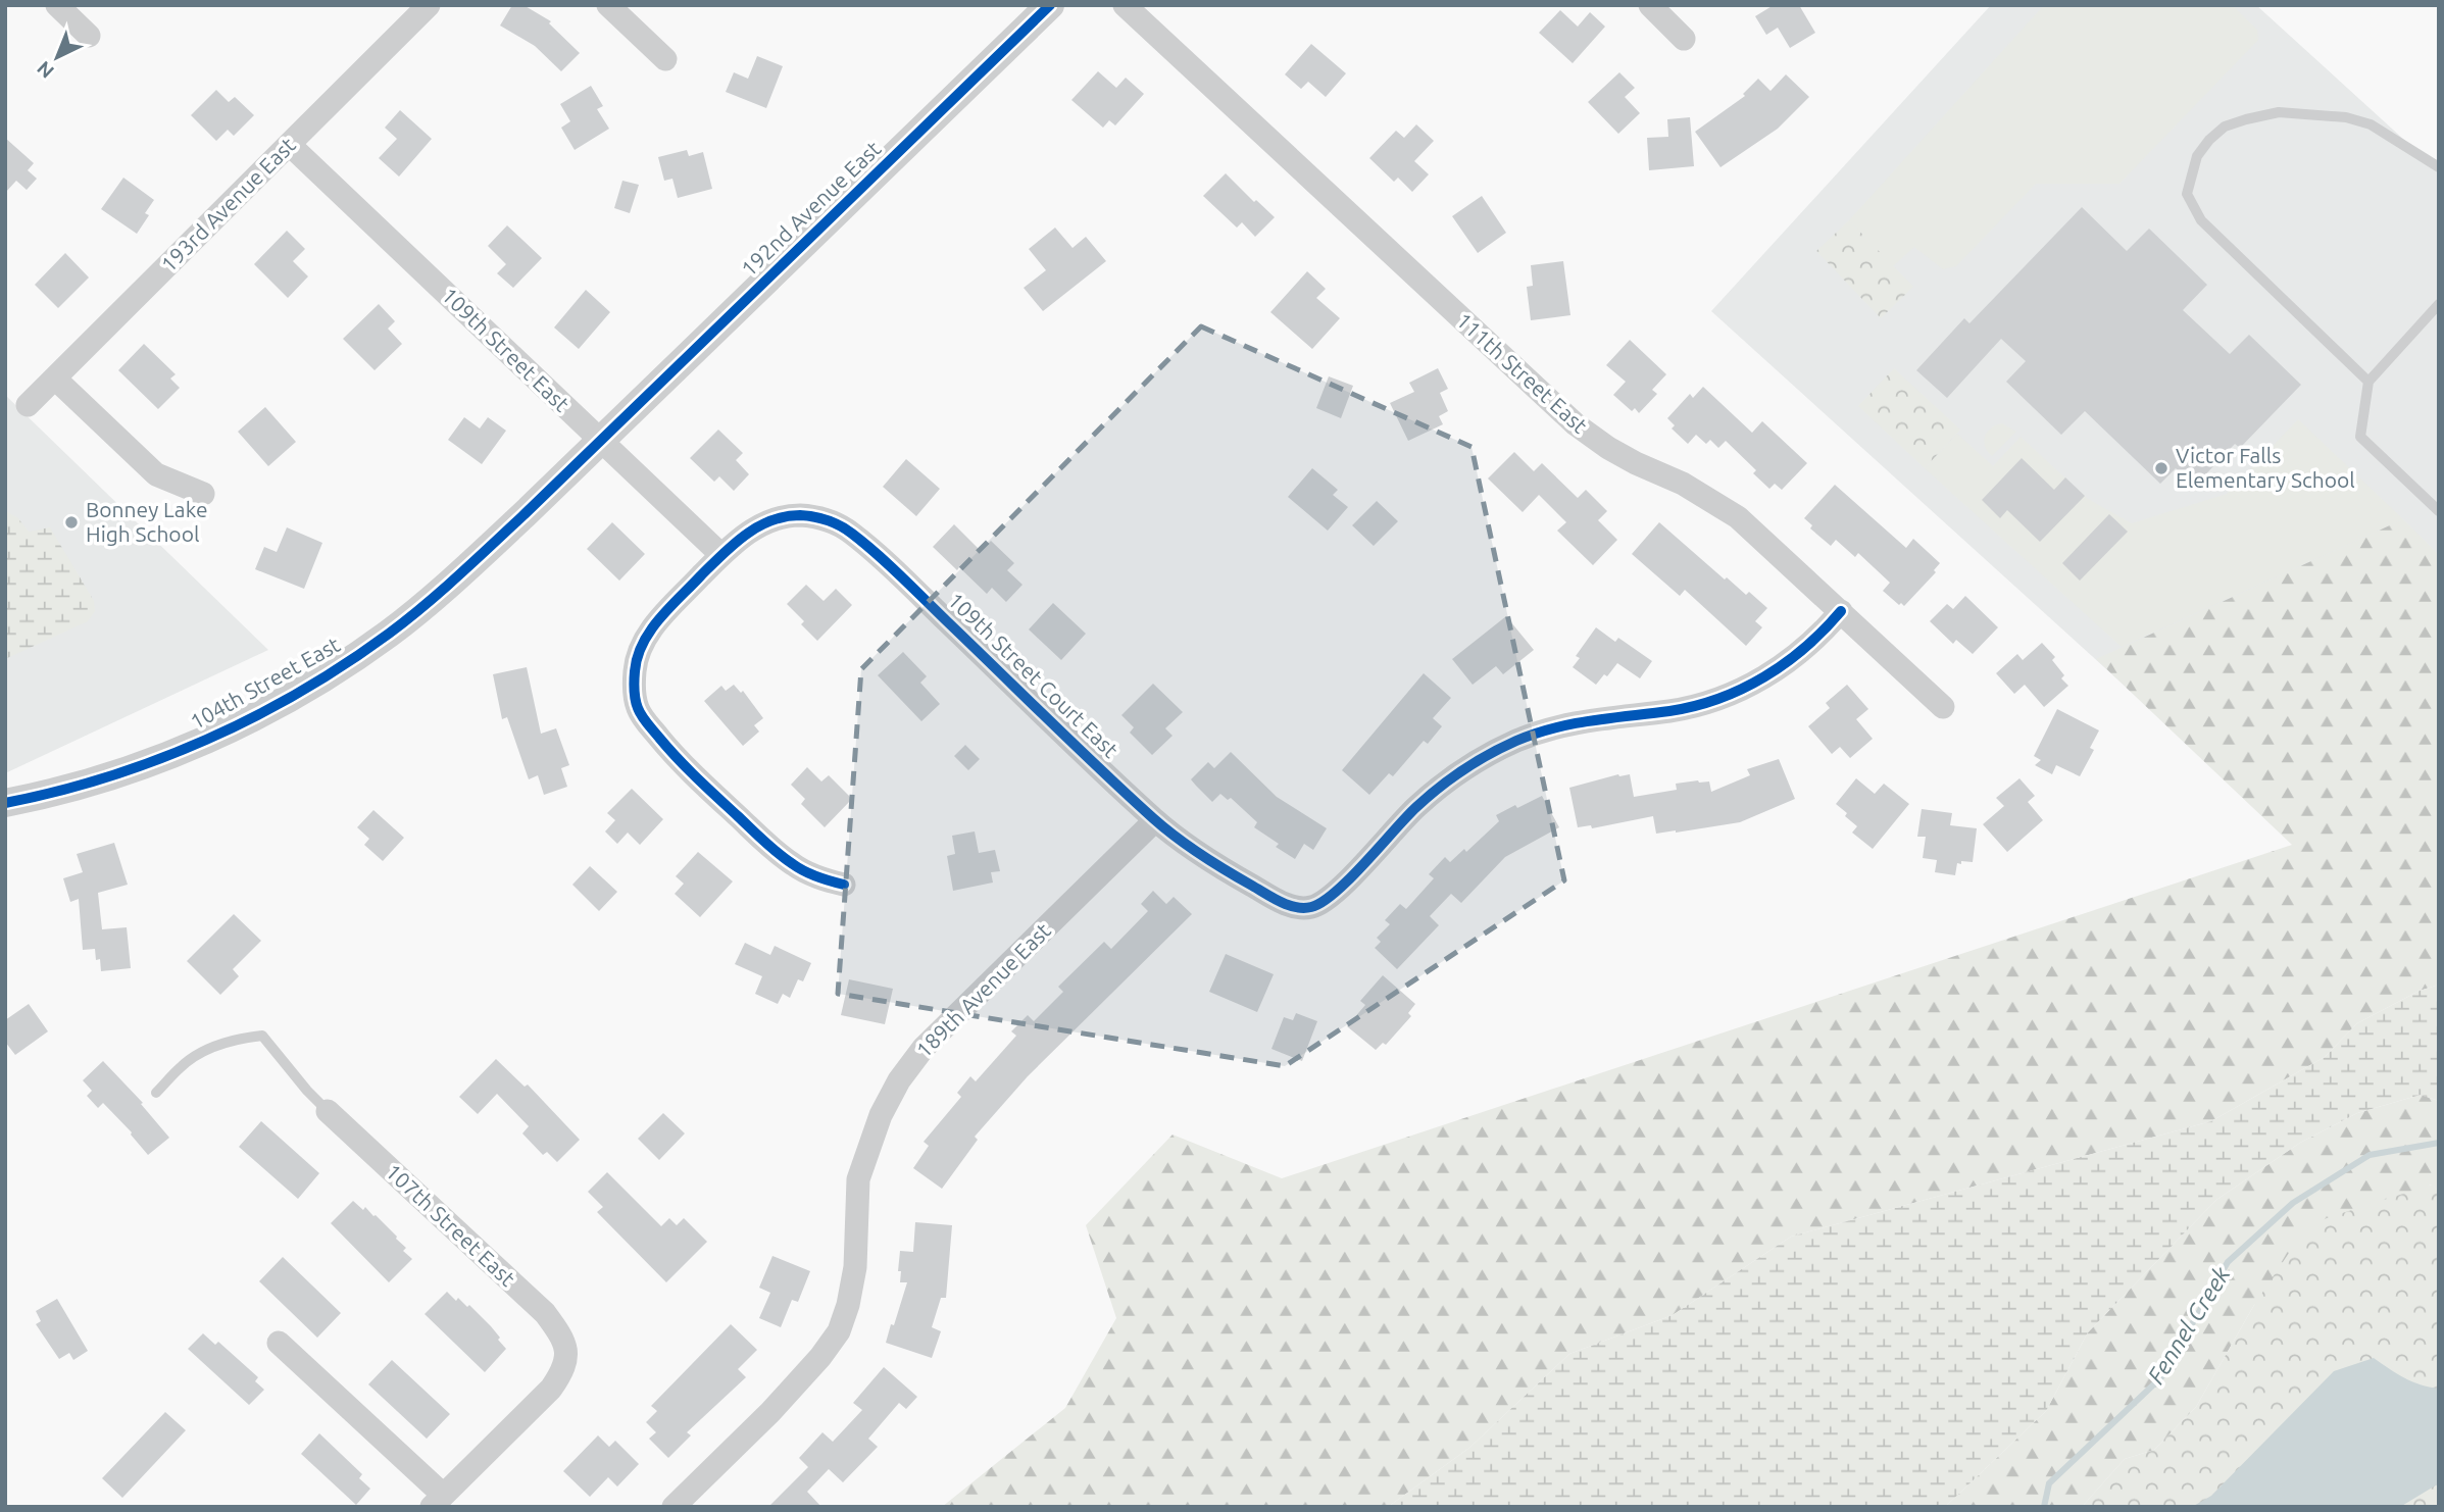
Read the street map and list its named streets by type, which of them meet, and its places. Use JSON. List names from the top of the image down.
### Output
{
  "streets": {
    "street": [
      "193rd Avenue East",
      "192nd Avenue East",
      "109th Street East",
      "111th Street East",
      "109th Street Court East",
      "104th Street East",
      "189th Avenue East",
      "107th Street East"
    ]
  },
  "crossings": [
    ["193rd Avenue East", "109th Street East"],
    ["192nd Avenue East", "109th Street East"],
    ["192nd Avenue East", "104th Street East"],
    ["109th Street East", "109th Street Court East"],
    ["109th Street East", "104th Street East"],
    ["111th Street East", "109th Street Court East"],
    ["109th Street Court East", "189th Avenue East"]
  ],
  "water": ["Fennel Creek"],
  "places": ["Victor Falls Elementary School", "Bonney Lake High School"],
  "north": "bottom left"
}
